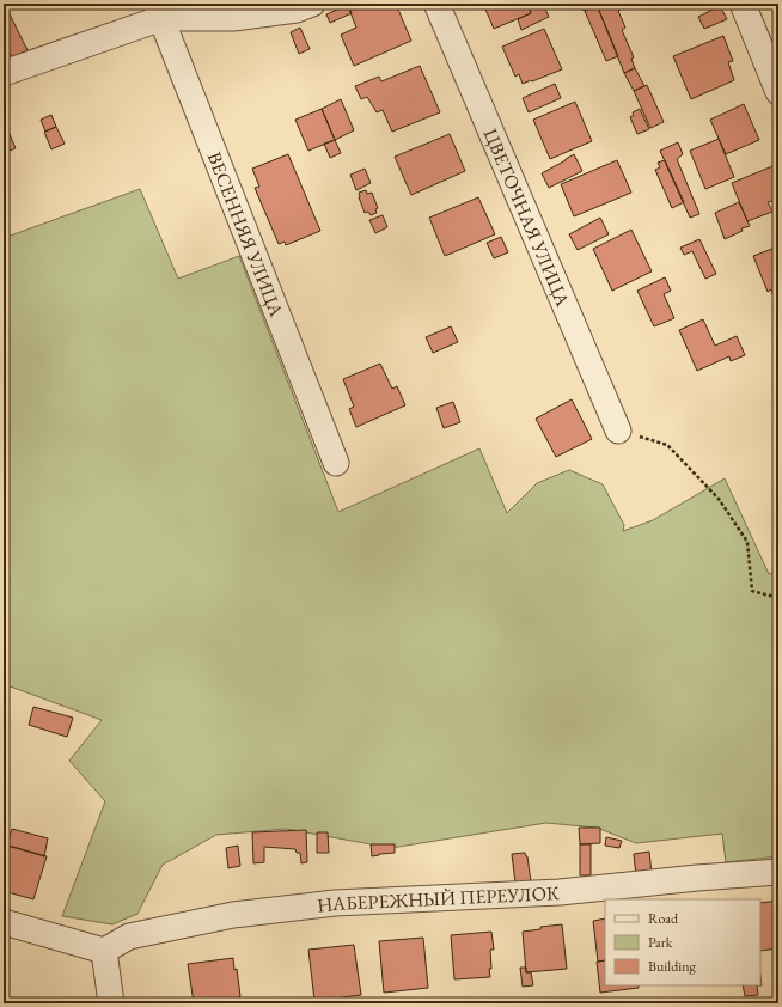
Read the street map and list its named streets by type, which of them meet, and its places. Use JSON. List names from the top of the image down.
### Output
{
  "streets": {
    "street": ["ЦВЕТОЧНАЯ УЛИЦА", "ВЕСЕННЯЯ УЛИЦА", "НАБЕРЕЖНЫЙ ПЕРЕУЛОК"]
  },
  "legend": ["Road", "Park", "Building"]
}
